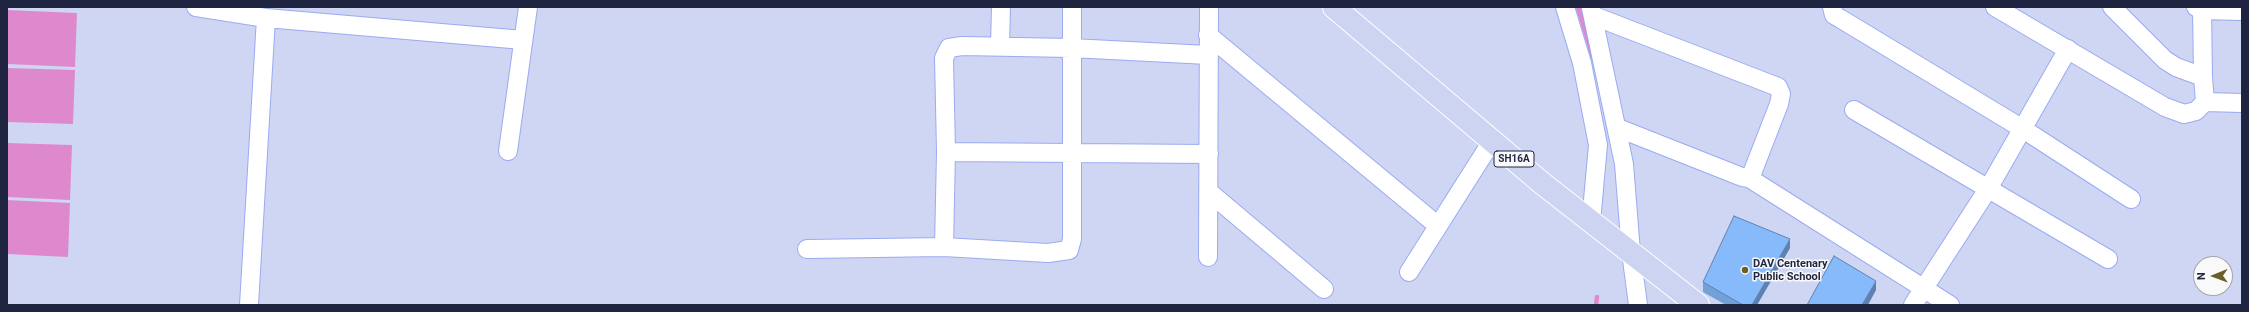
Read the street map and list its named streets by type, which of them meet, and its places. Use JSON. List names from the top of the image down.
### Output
{
  "streets": {
    "main road": ["SH16A"]
  },
  "places": ["DAV Centenary Public School"],
  "north": "left"
}
